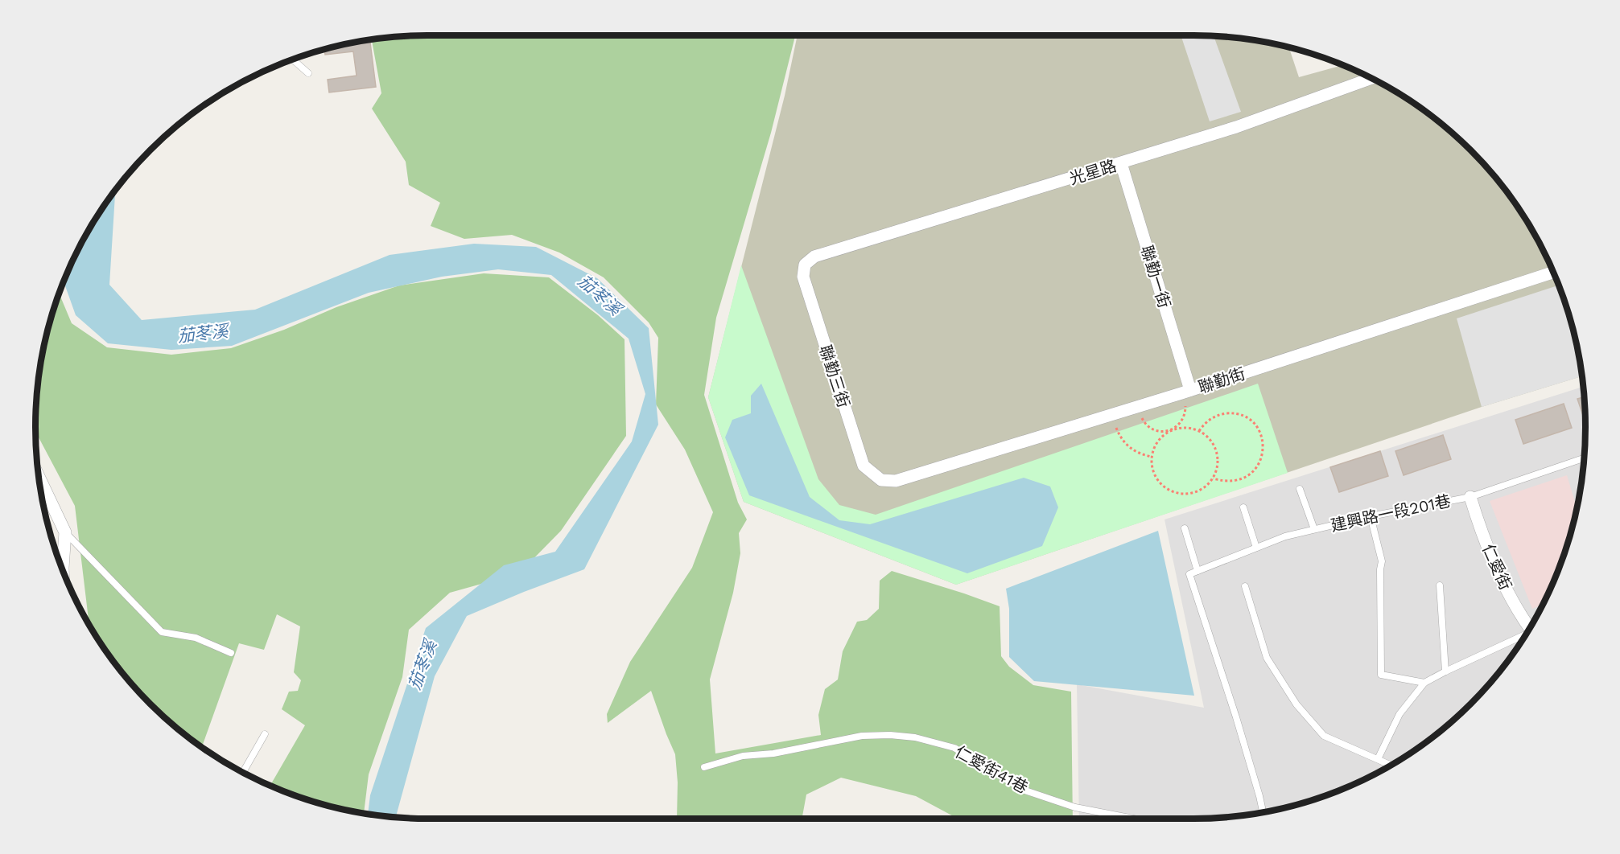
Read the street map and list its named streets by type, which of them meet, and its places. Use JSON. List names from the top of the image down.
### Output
{
  "streets": {
    "street": [
      "光星路",
      "聯勤一街",
      "聯勤三街",
      "聯勤街",
      "仁愛街"
    ],
    "lane": ["建興路一段201巷", "仁愛街41巷"]
  },
  "crossings": [
    ["光星路", "聯勤一街"],
    ["光星路", "聯勤三街"],
    ["聯勤一街", "聯勤街"],
    ["聯勤三街", "聯勤街"],
    ["建興路一段201巷", "仁愛街"]
  ],
  "water": ["茄苳溪"]
}
